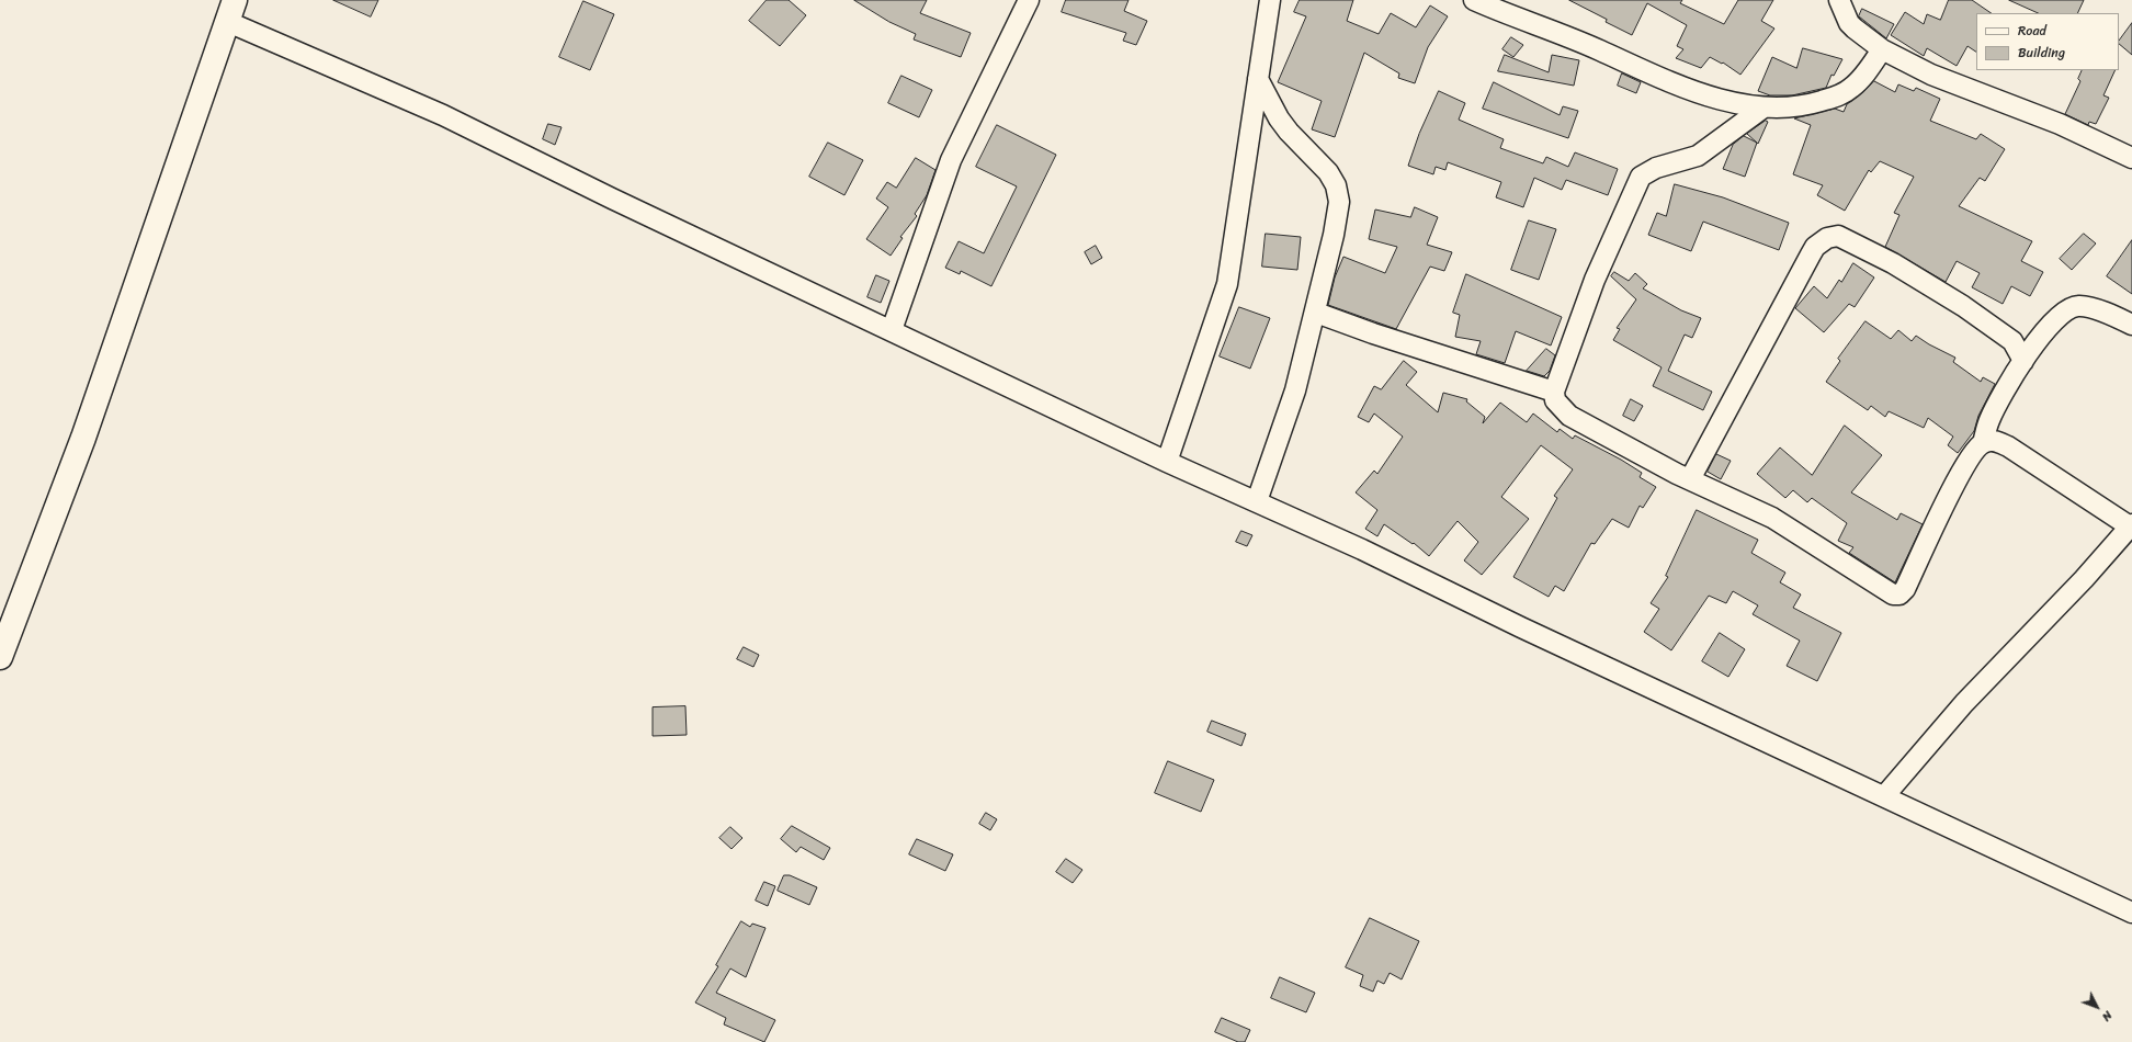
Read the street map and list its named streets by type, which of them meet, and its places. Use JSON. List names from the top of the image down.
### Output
{
  "legend": ["Road", "Building"],
  "north": "bottom right"
}
